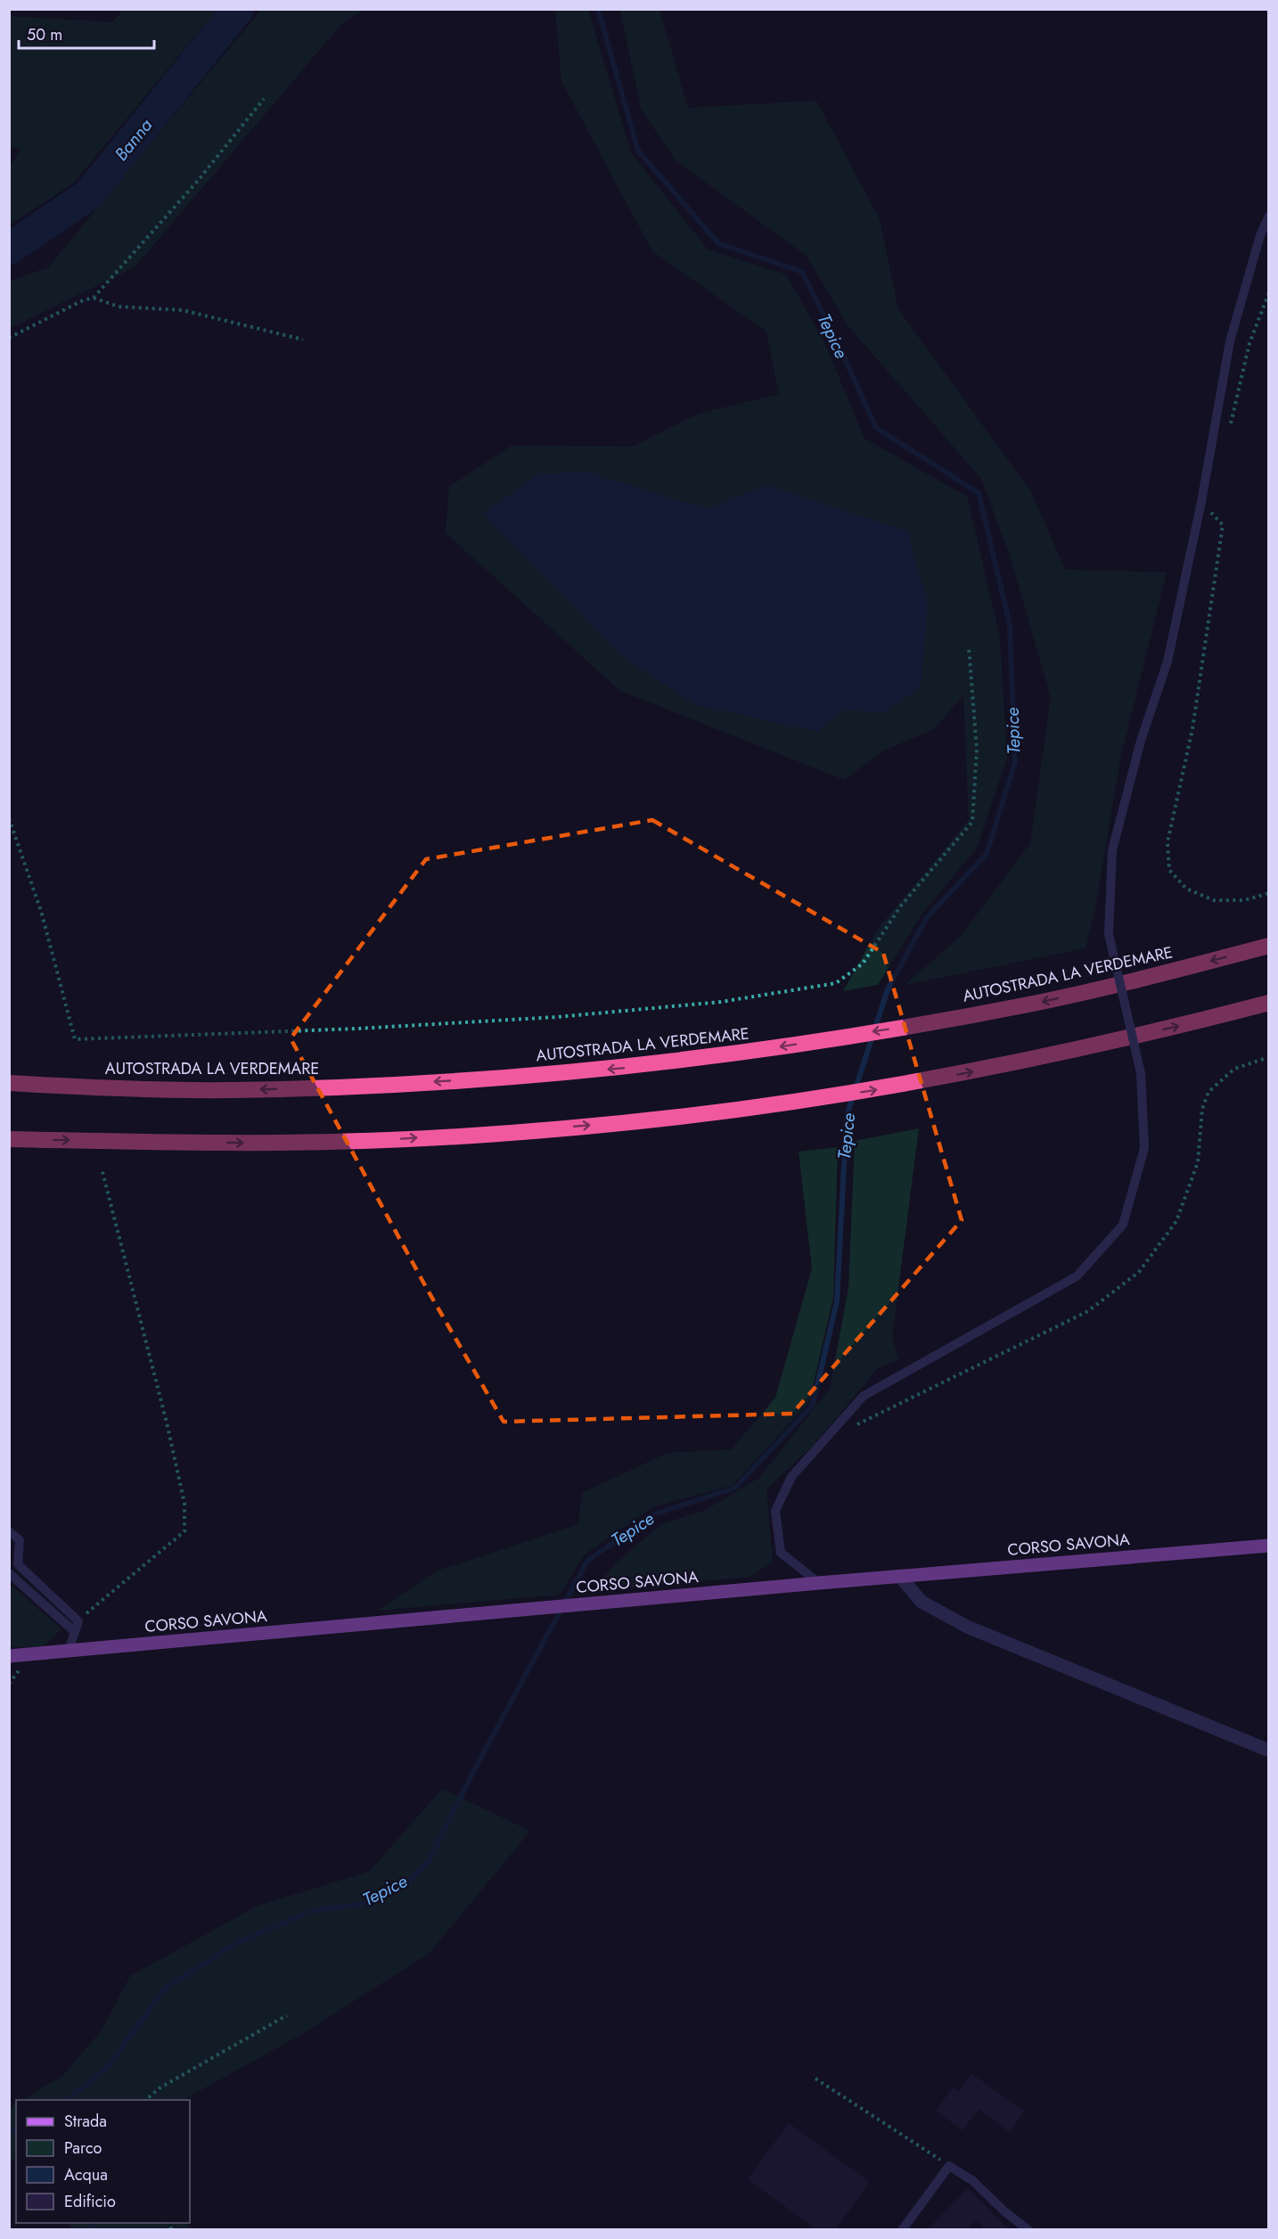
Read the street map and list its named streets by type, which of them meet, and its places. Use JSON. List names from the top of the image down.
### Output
{
  "streets": {
    "highway": ["AUTOSTRADA LA VERDEMARE"],
    "main road": ["CORSO SAVONA"]
  },
  "water": ["Banna", "Tepice"],
  "legend": [
    "Strada",
    "Parco",
    "Acqua",
    "Edificio"
  ],
  "scale_bar": "50 m"
}
